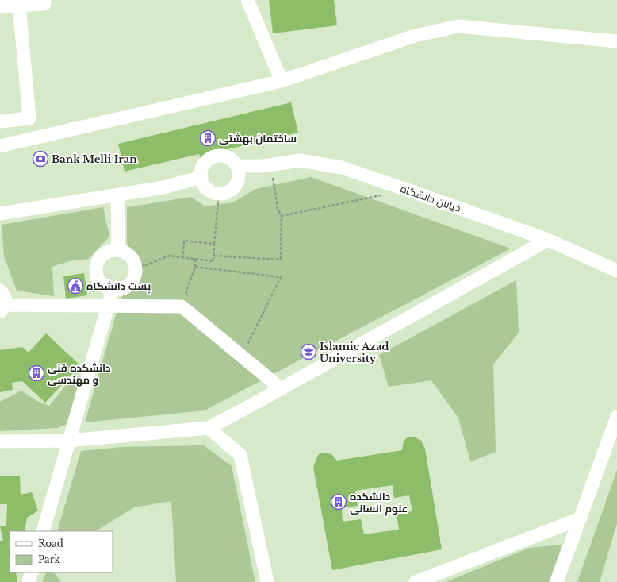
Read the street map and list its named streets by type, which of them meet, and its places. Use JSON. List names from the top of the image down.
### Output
{
  "streets": {
    "street": ["خیابان دانشگاه"]
  },
  "places": {
    "building": ["ساختمان بهشتی", "دانشکده فنی و مهندسی", "دانشکده علوم انسانی"],
    "bank": ["Bank Melli Iran"],
    "public building": ["پست دانشگاه"],
    "school or university": ["Islamic Azad University"]
  },
  "legend": ["Road", "Park"]
}
